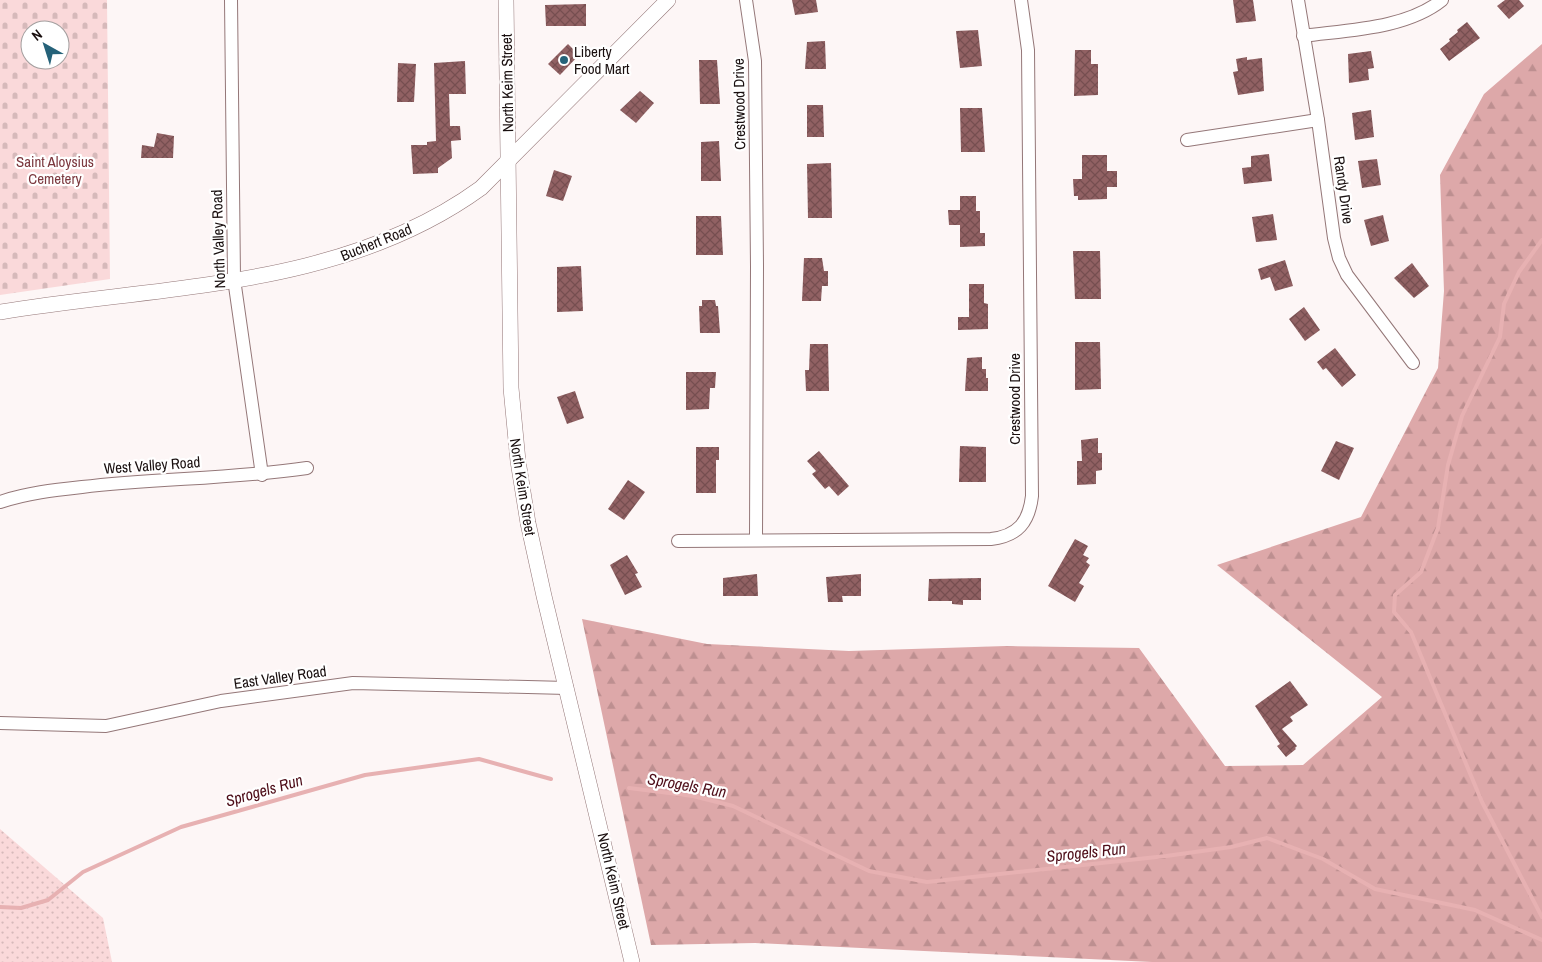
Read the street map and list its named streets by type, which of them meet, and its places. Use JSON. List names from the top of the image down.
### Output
{
  "streets": {
    "street": [
      "North Keim Street",
      "Crestwood Drive",
      "Randy Drive",
      "North Valley Road",
      "Buchert Road",
      "West Valley Road",
      "East Valley Road"
    ]
  },
  "crossings": [
    ["North Keim Street", "Buchert Road"],
    ["North Keim Street", "East Valley Road"],
    ["North Valley Road", "Buchert Road"],
    ["North Valley Road", "West Valley Road"]
  ],
  "water": ["Sprogels Run"],
  "parks": ["Saint Aloysius Cemetery"],
  "places": ["Liberty Food Mart"],
  "north": "top left"
}
